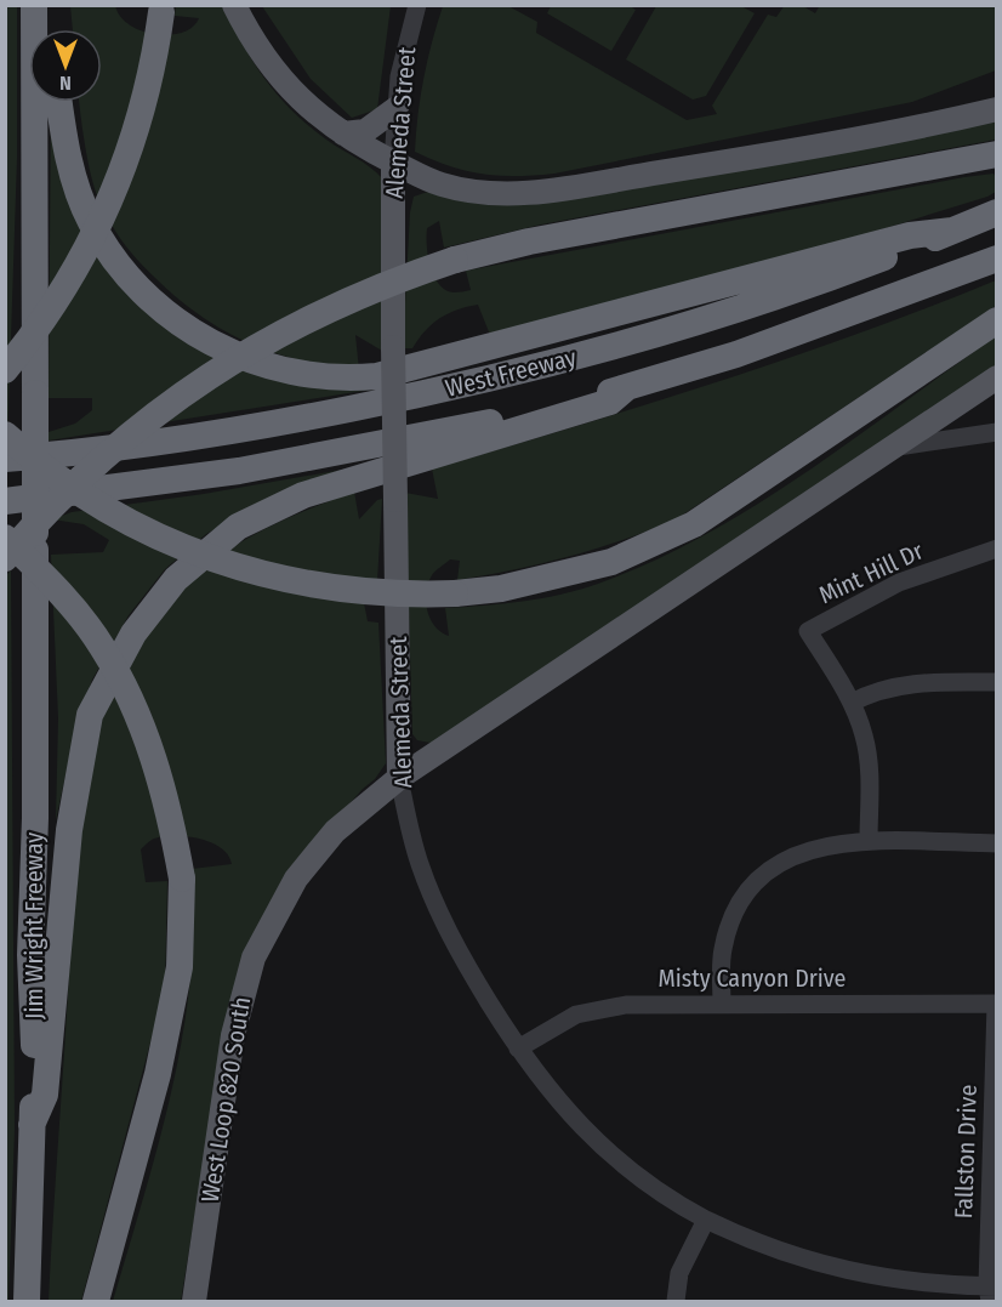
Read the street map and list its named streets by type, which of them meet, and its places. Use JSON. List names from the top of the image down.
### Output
{
  "streets": {
    "highway": ["West Freeway", "Jim Wright Freeway"],
    "main road": ["Alemeda Street", "West Loop 820 South"],
    "street": ["Mint Hill Dr", "Misty Canyon Drive", "Fallston Drive"]
  },
  "crossings": [
    ["Alemeda Street", "Misty Canyon Drive"],
    ["Alemeda Street", "West Loop 820 South"],
    ["Alemeda Street", "Fallston Drive"],
    ["Misty Canyon Drive", "Fallston Drive"]
  ],
  "north": "bottom"
}
